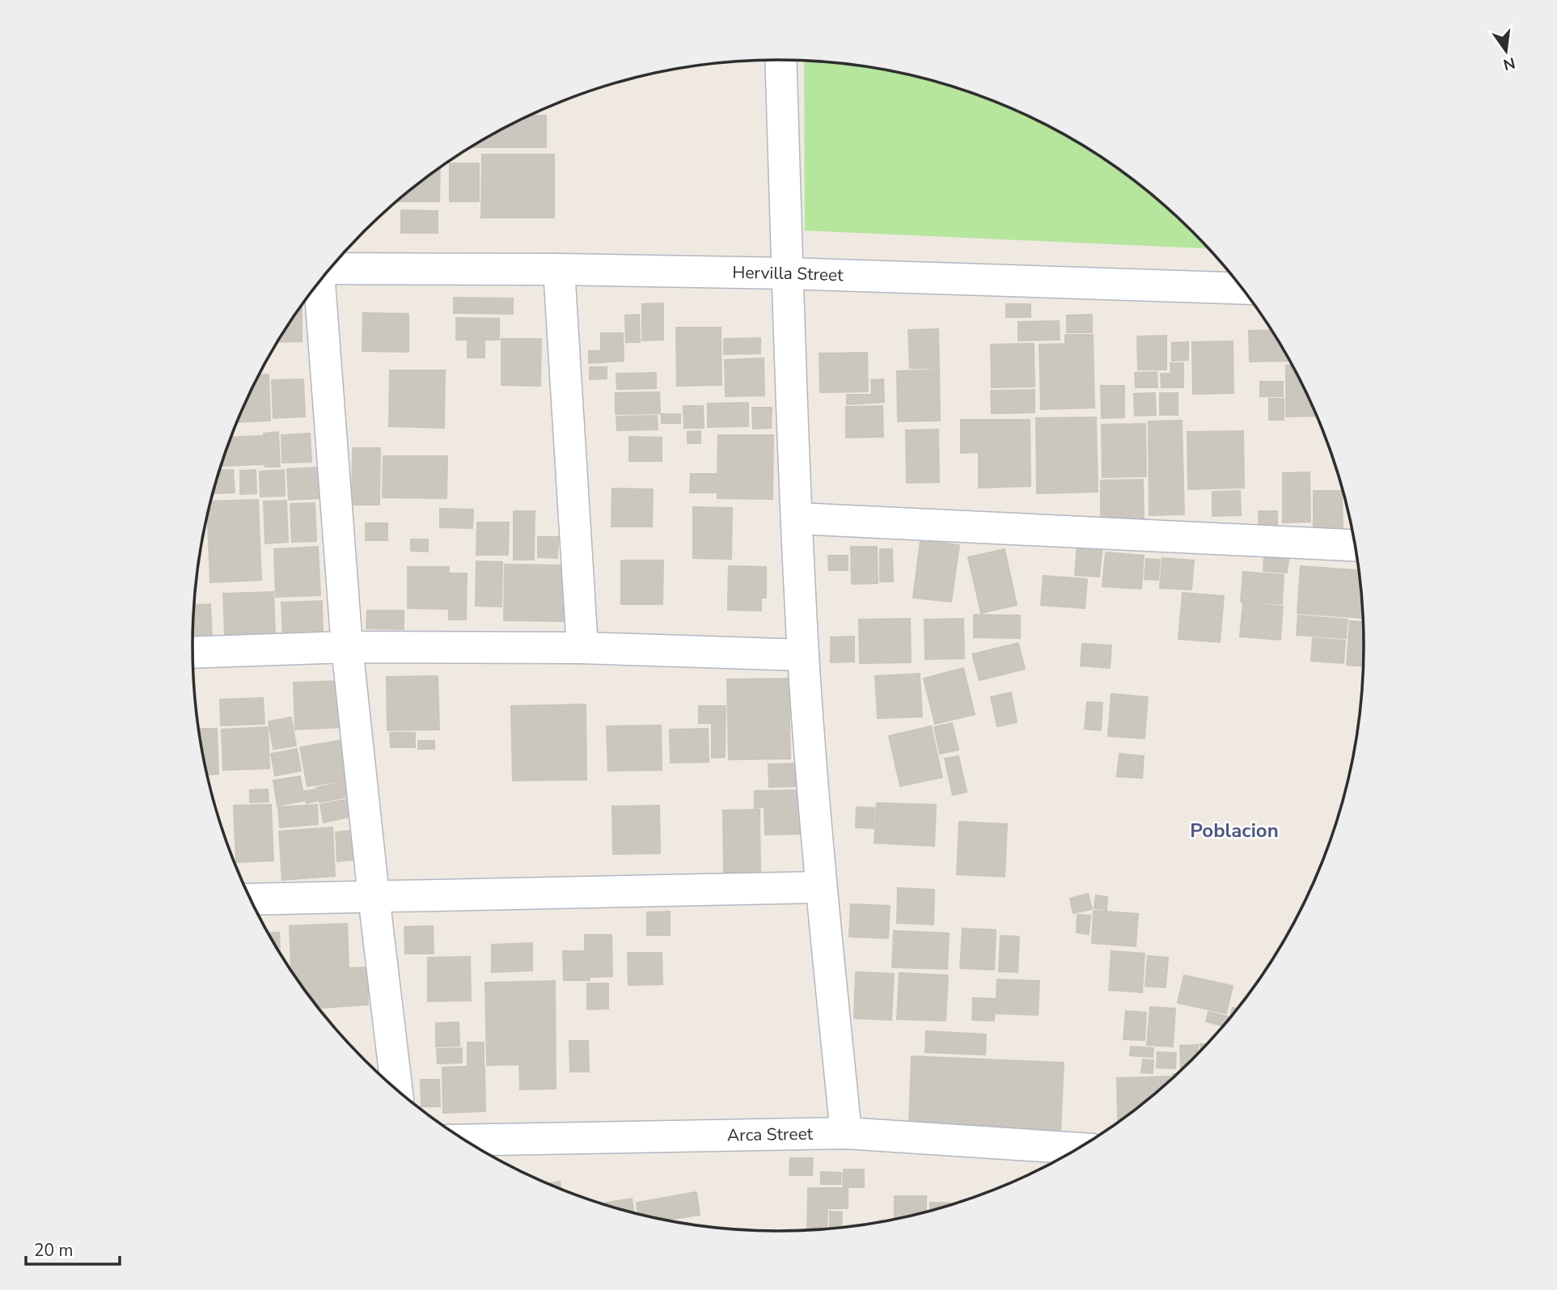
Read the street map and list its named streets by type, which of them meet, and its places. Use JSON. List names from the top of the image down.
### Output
{
  "streets": {
    "street": ["Hervilla Street", "Arca Street"]
  },
  "districts": ["Poblacion"],
  "scale_bar": "20 m",
  "north": "bottom"
}
